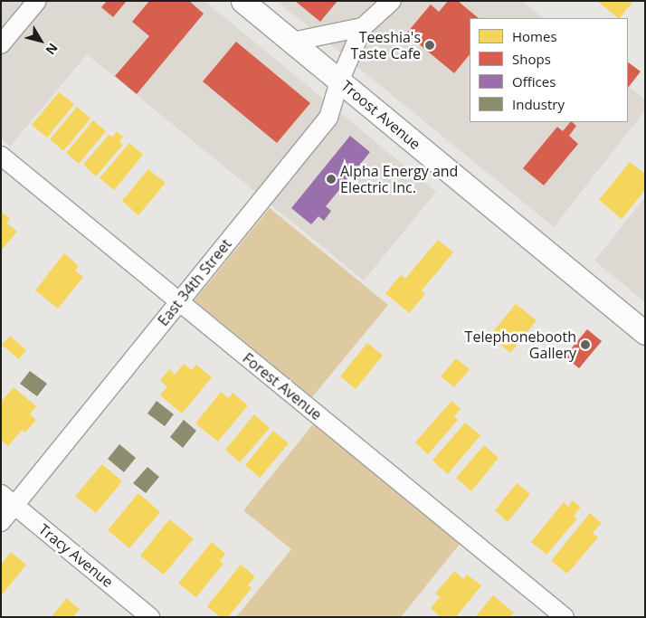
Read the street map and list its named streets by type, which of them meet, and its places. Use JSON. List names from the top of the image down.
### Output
{
  "streets": {
    "main road": ["Troost Avenue"],
    "street": ["East 34th Street", "Forest Avenue", "Tracy Avenue"]
  },
  "crossings": [
    ["Troost Avenue", "East 34th Street"],
    ["East 34th Street", "Forest Avenue"],
    ["East 34th Street", "Tracy Avenue"]
  ],
  "places": ["Teeshia's Taste Cafe", "Alpha Energy and Electric Inc.", "Telephonebooth Gallery"],
  "legend": [
    "Homes",
    "Shops",
    "Offices",
    "Industry"
  ],
  "north": "bottom right"
}
